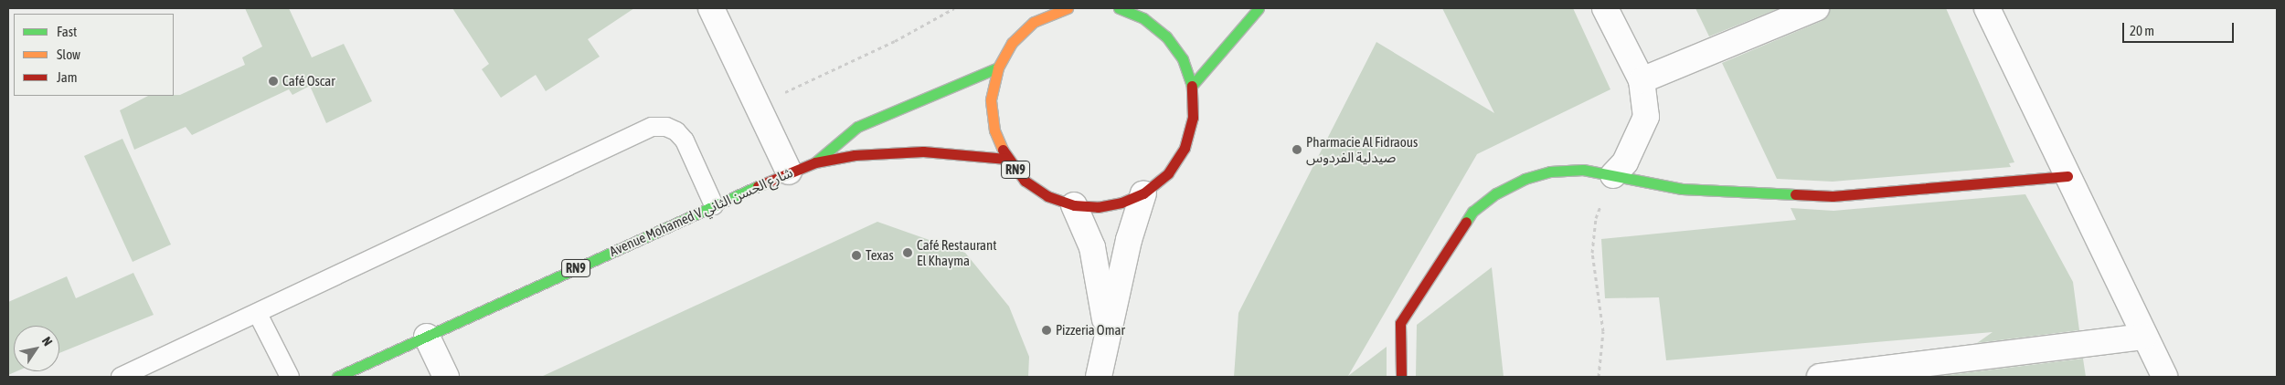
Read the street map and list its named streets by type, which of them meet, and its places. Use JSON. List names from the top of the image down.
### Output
{
  "streets": {
    "main road": ["RN9", "Avenue Mohamed V شارع الحسن الثاني"]
  },
  "crossings": [
    ["RN9", "Avenue Mohamed V شارع الحسن الثاني"]
  ],
  "places": [
    "Café Oscar",
    "Pharmacie Al Fidraous صيدلية الفردوس",
    "Café Restaurant El Khayma",
    "Texas",
    "Pizzeria Omar"
  ],
  "legend": ["Fast", "Slow", "Jam"],
  "scale_bar": "20 m",
  "north": "top right"
}
